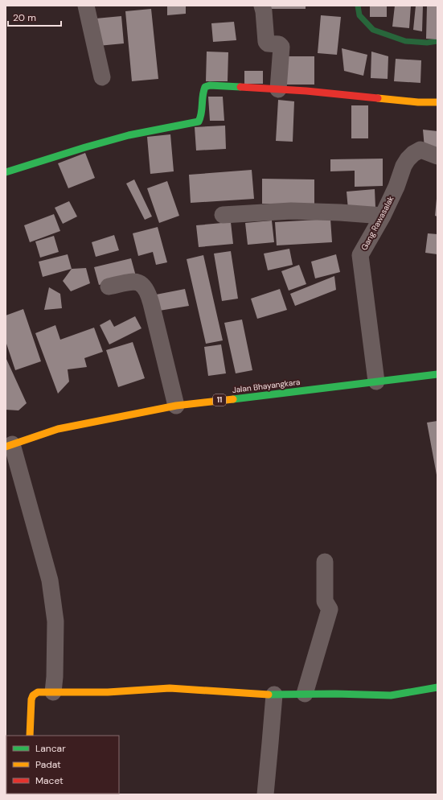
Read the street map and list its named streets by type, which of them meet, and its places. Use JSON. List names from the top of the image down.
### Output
{
  "streets": {
    "main road": ["Jalan Bhayangkara", "11"],
    "street": ["Gang Rawasalak"]
  },
  "crossings": [
    ["Gang Rawasalak", "Jalan Bhayangkara"]
  ],
  "legend": ["Lancar", "Padat", "Macet"],
  "scale_bar": "20 m"
}
